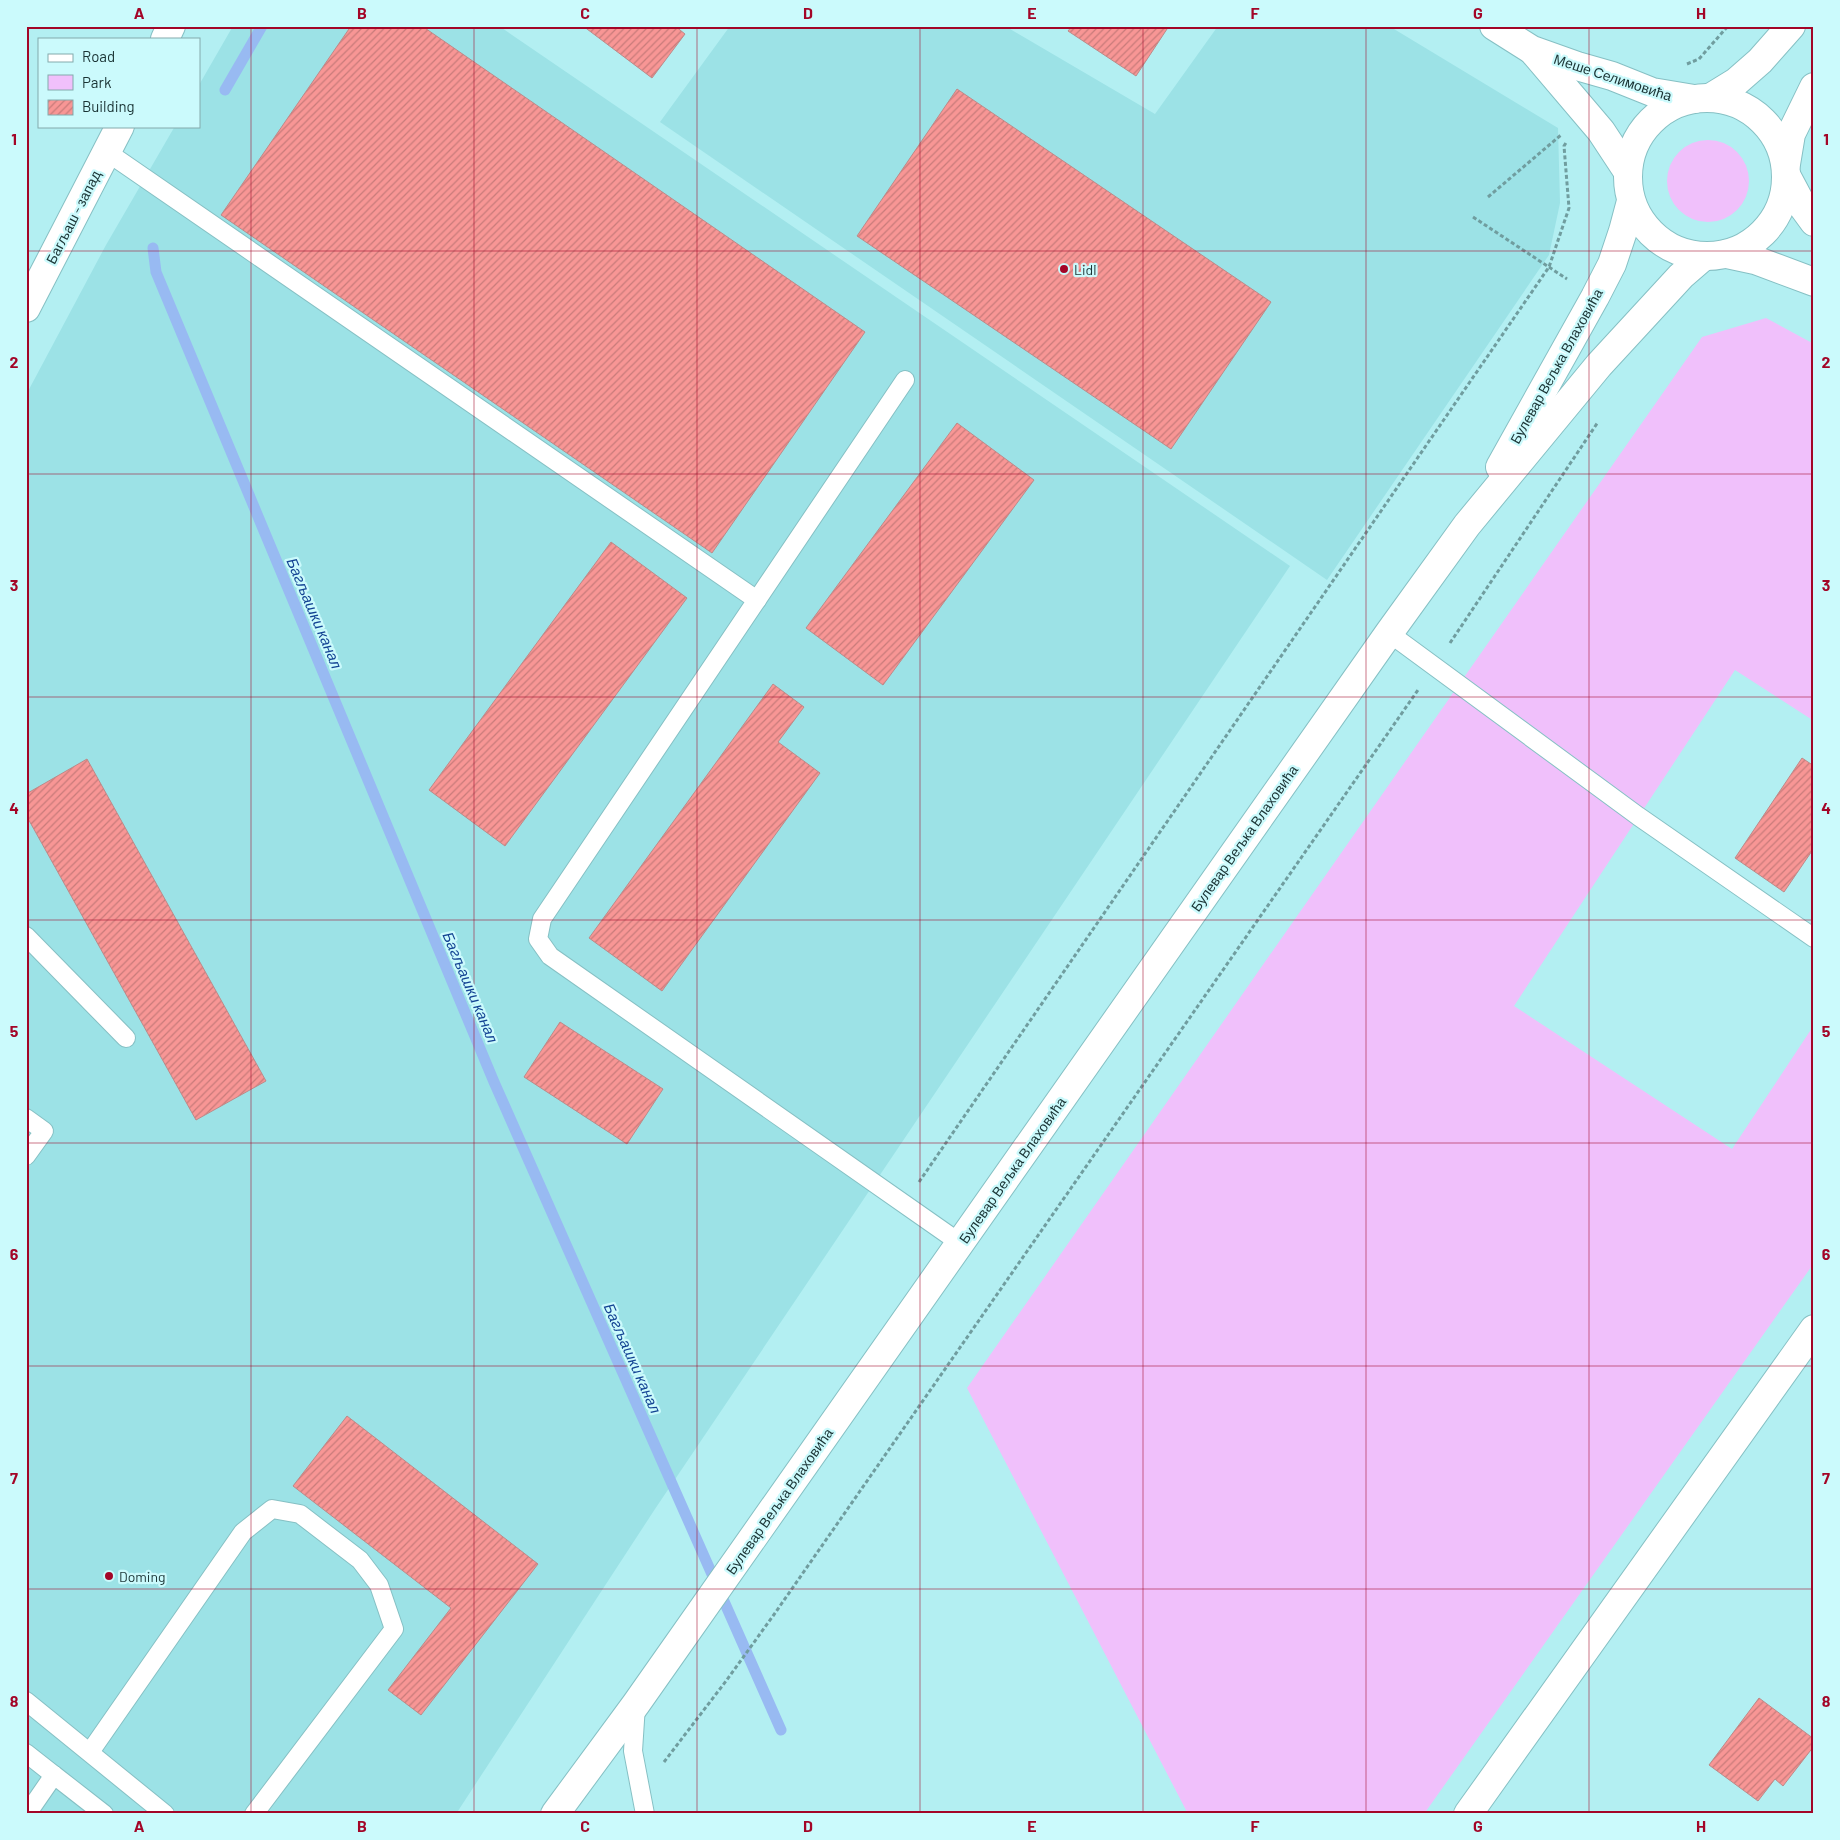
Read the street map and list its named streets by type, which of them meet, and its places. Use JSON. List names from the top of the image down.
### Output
{
  "streets": {
    "main road": ["Меше Селимовића", "Багљаш - запад", "Булевар Вељка Влаховића"]
  },
  "crossings": [
    ["Меше Селимовића", "Булевар Вељка Влаховића"]
  ],
  "water": ["Багљашки канал"],
  "places": ["Lidl", "Doming"],
  "legend": ["Road", "Park", "Building"],
  "grid": {
    "columns": [
      "A",
      "B",
      "C",
      "D",
      "E",
      "F",
      "G",
      "H"
    ],
    "rows": [
      "1",
      "2",
      "3",
      "4",
      "5",
      "6",
      "7",
      "8"
    ]
  }
}
